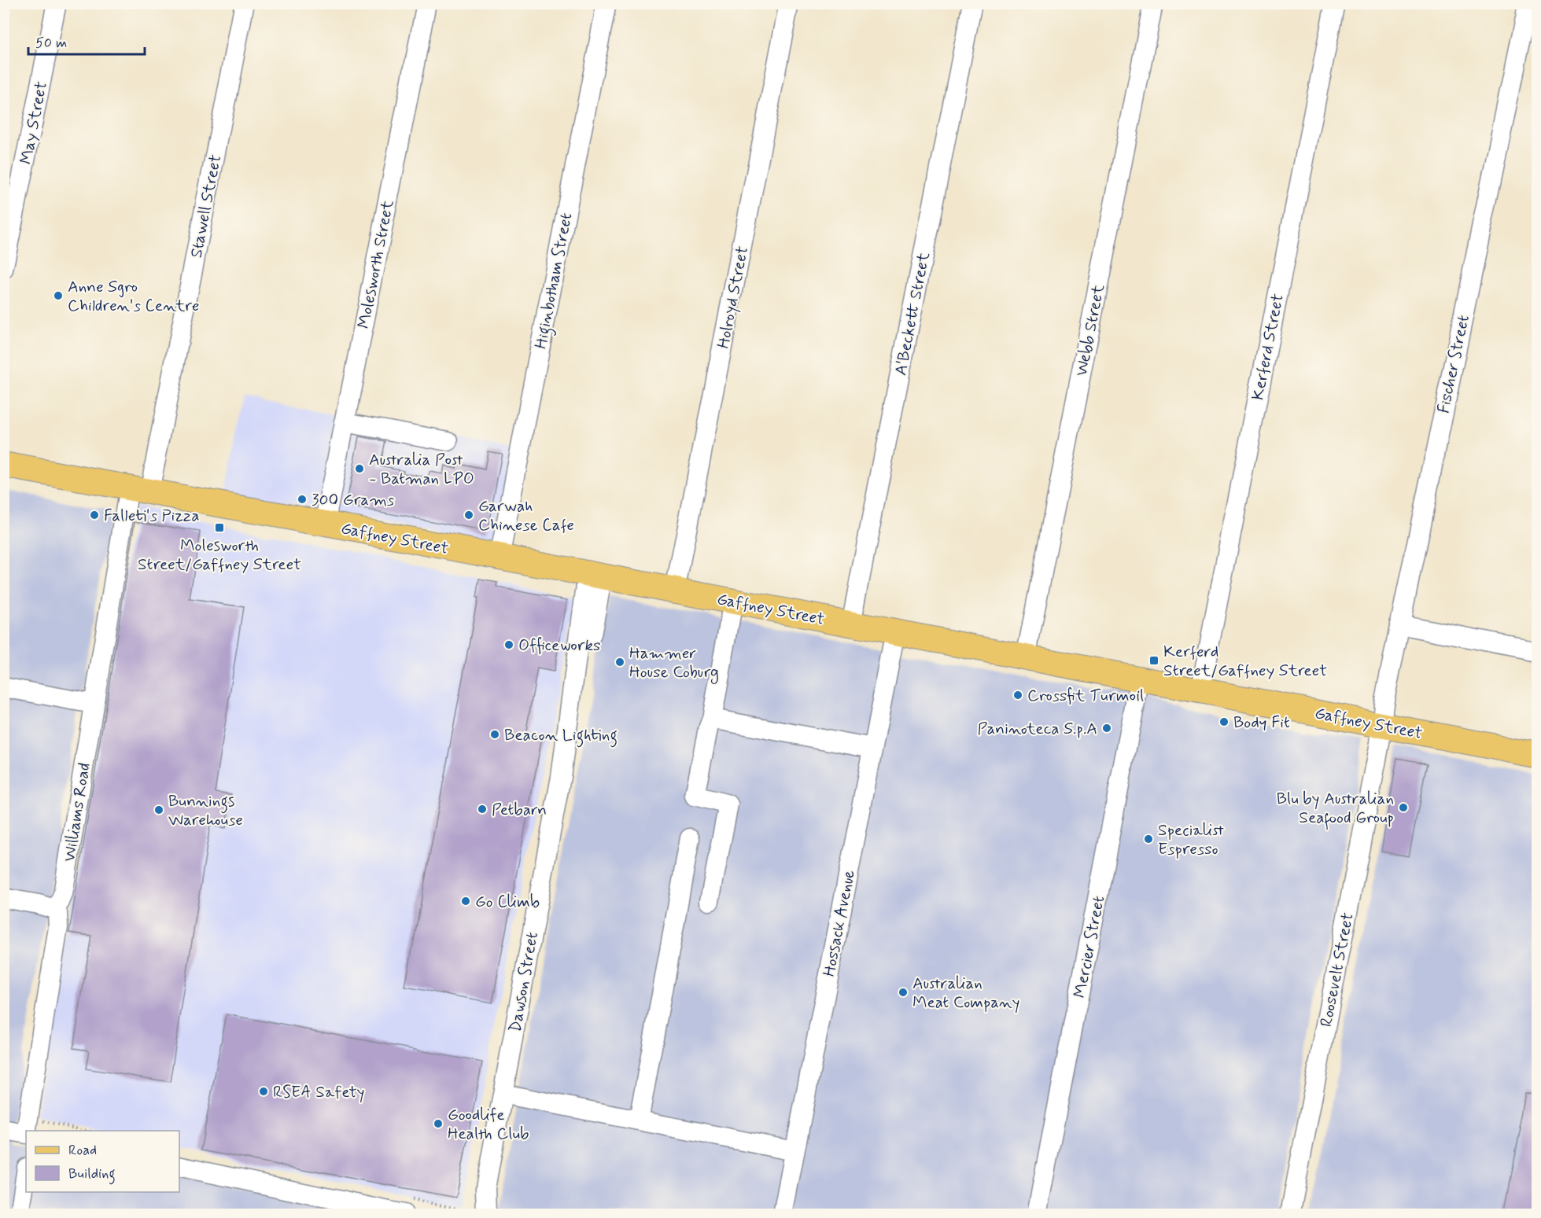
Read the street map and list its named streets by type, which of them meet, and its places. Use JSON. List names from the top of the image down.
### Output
{
  "streets": {
    "main road": ["Gaffney Street"],
    "street": [
      "May Street",
      "Stawell Street",
      "Molesworth Street",
      "Higinbotham Street",
      "Holroyd Street",
      "A'Beckett Street",
      "Webb Street",
      "Kerferd Street",
      "Fischer Street",
      "Williams Road",
      "Hossack Avenue",
      "Mercier Street",
      "Roosevelt Street",
      "Dawson Street"
    ]
  },
  "crossings": [
    ["Stawell Street", "Gaffney Street"],
    ["Stawell Street", "Williams Road"],
    ["Molesworth Street", "Gaffney Street"],
    ["Higinbotham Street", "Gaffney Street"],
    ["Holroyd Street", "Gaffney Street"],
    ["A'Beckett Street", "Gaffney Street"],
    ["Webb Street", "Gaffney Street"],
    ["Kerferd Street", "Gaffney Street"],
    ["Fischer Street", "Gaffney Street"],
    ["Fischer Street", "Roosevelt Street"],
    ["Gaffney Street", "Williams Road"],
    ["Gaffney Street", "Hossack Avenue"],
    ["Gaffney Street", "Mercier Street"],
    ["Gaffney Street", "Roosevelt Street"],
    ["Gaffney Street", "Dawson Street"]
  ],
  "places": {
    "other": [
      "Anne Sgro Children's Centre",
      "Australia Post - Batman LPO",
      "300 Grams",
      "Falleti's Pizza",
      "Garwah Chinese Cafe",
      "Officeworks",
      "Hammer House Coburg",
      "Crossfit Turmoil",
      "Body Fit",
      "Paninoteca S.p.A",
      "Beacon Lighting",
      "Blu by Australian Seafood Group",
      "Petbarn",
      "Bunnings Warehouse",
      "Specialist Espresso",
      "Go Climb",
      "Australian Meat Company",
      "RSEA Safety",
      "Goodlife Health Club"
    ],
    "transit": ["Molesworth Street/Gaffney Street", "Kerferd Street/Gaffney Street"]
  },
  "legend": ["Road", "Building"],
  "scale_bar": "50 m"
}
